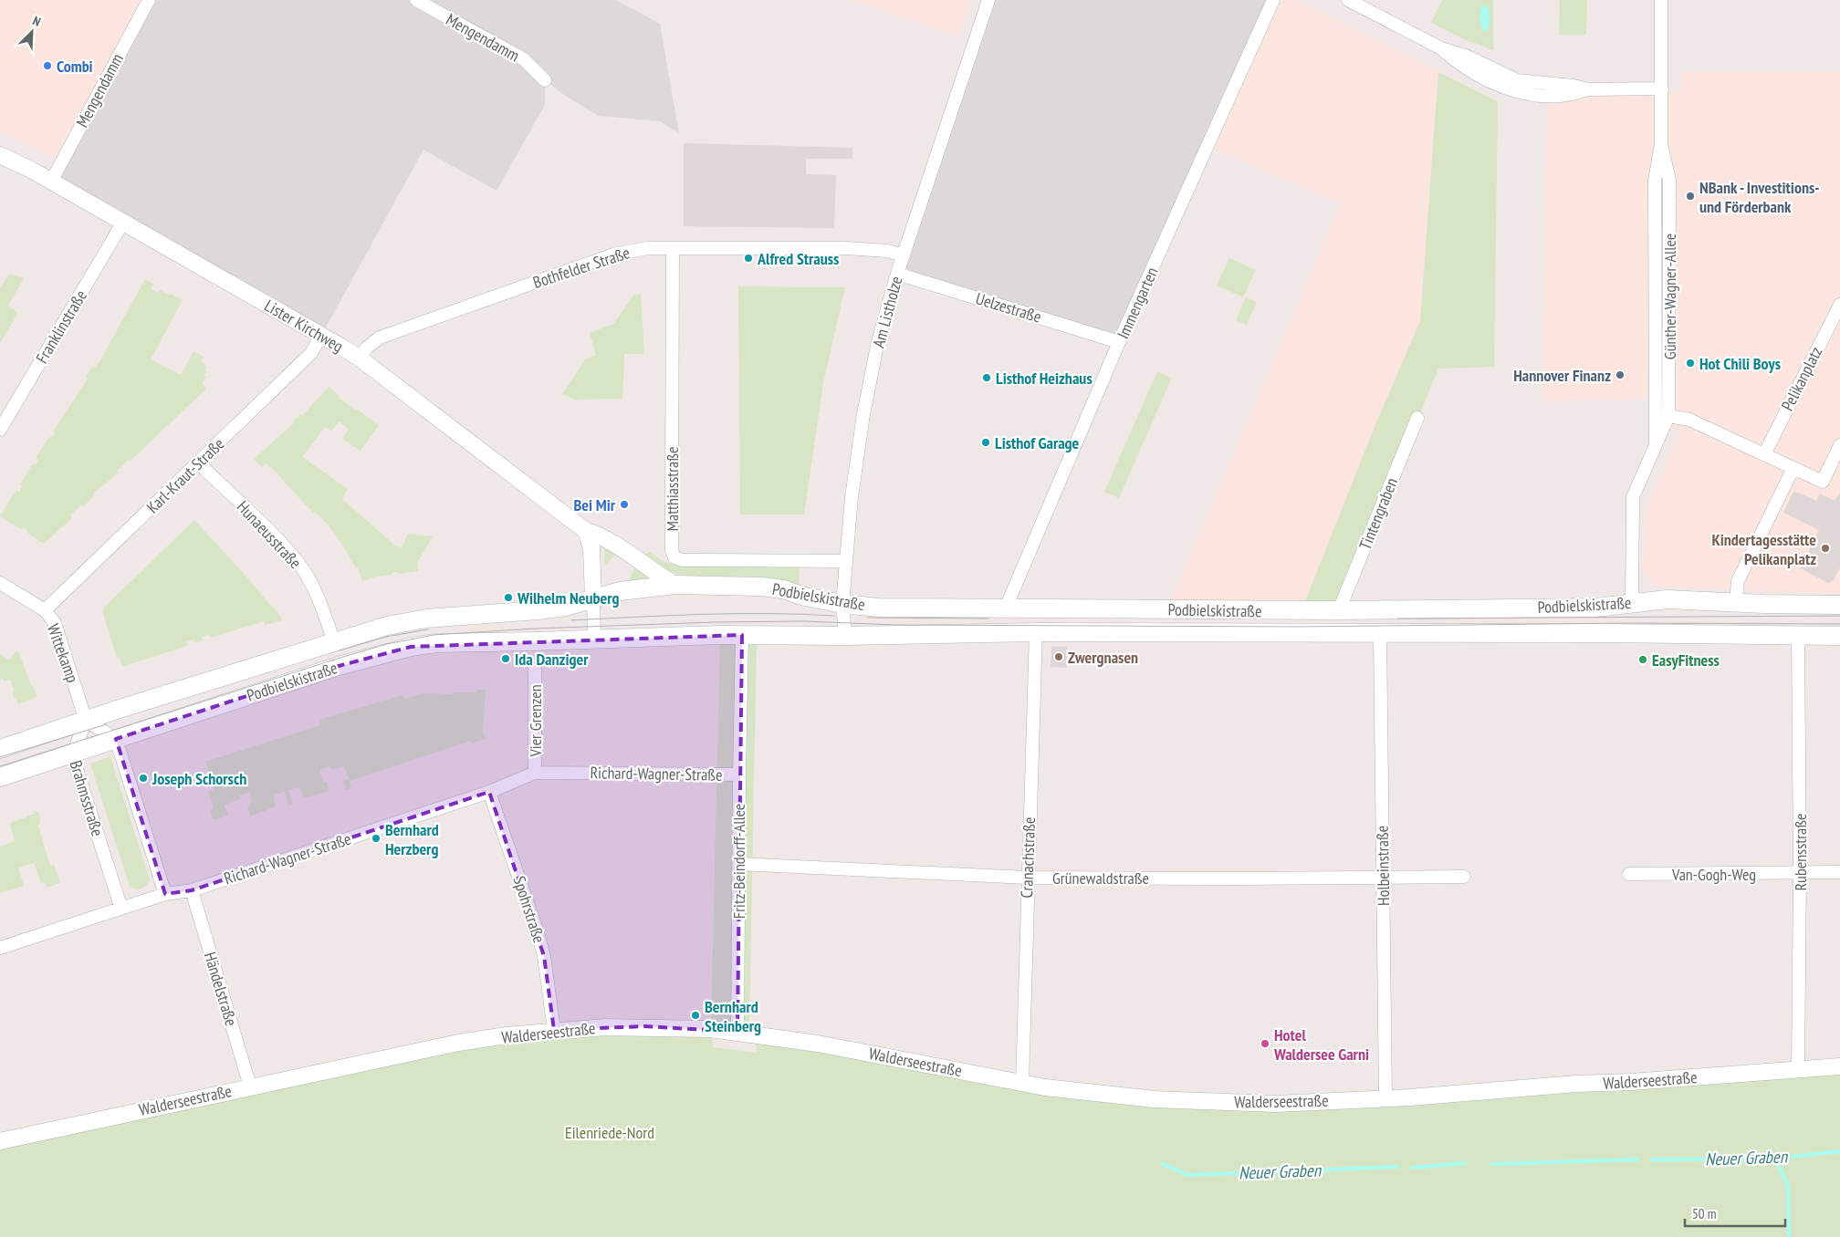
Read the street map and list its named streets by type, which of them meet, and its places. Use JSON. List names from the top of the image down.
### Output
{
  "streets": {
    "main road": ["Podbielskistraße"],
    "street": [
      "Mengendamm",
      "Bothfelder Straße",
      "Günther-Wagner-Allee",
      "Immengarten",
      "Uelzestraße",
      "Am Listholze",
      "Lister Kirchweg",
      "Franklinstraße",
      "Pelikanplatz",
      "Karl-Kraut-Straße",
      "Matthiasstraße",
      "Tintengraben",
      "Hunaeusstraße",
      "Wittekamp",
      "Vier Grenzen",
      "Richard-Wagner-Straße",
      "Brahmsstraße",
      "Rubensstraße",
      "Cranachstraße",
      "Fritz-Beindorff-Allee",
      "Holbeinstraße",
      "Van-Gogh-Weg",
      "Grünewaldstraße",
      "Spohrstraße",
      "Händelstraße",
      "Walderseestraße"
    ]
  },
  "crossings": [
    ["Mengendamm", "Lister Kirchweg"],
    ["Bothfelder Straße", "Am Listholze"],
    ["Bothfelder Straße", "Lister Kirchweg"],
    ["Bothfelder Straße", "Matthiasstraße"],
    ["Günther-Wagner-Allee", "Podbielskistraße"],
    ["Immengarten", "Uelzestraße"],
    ["Immengarten", "Podbielskistraße"],
    ["Uelzestraße", "Am Listholze"],
    ["Am Listholze", "Matthiasstraße"],
    ["Am Listholze", "Podbielskistraße"],
    ["Lister Kirchweg", "Franklinstraße"],
    ["Lister Kirchweg", "Karl-Kraut-Straße"],
    ["Lister Kirchweg", "Podbielskistraße"],
    ["Karl-Kraut-Straße", "Hunaeusstraße"],
    ["Karl-Kraut-Straße", "Wittekamp"],
    ["Tintengraben", "Podbielskistraße"],
    ["Hunaeusstraße", "Podbielskistraße"],
    ["Podbielskistraße", "Wittekamp"],
    ["Podbielskistraße", "Brahmsstraße"],
    ["Podbielskistraße", "Rubensstraße"],
    ["Podbielskistraße", "Cranachstraße"],
    ["Podbielskistraße", "Fritz-Beindorff-Allee"],
    ["Podbielskistraße", "Holbeinstraße"],
    ["Wittekamp", "Brahmsstraße"],
    ["Vier Grenzen", "Richard-Wagner-Straße"],
    ["Richard-Wagner-Straße", "Brahmsstraße"],
    ["Richard-Wagner-Straße", "Fritz-Beindorff-Allee"],
    ["Richard-Wagner-Straße", "Spohrstraße"],
    ["Richard-Wagner-Straße", "Händelstraße"],
    ["Rubensstraße", "Van-Gogh-Weg"],
    ["Rubensstraße", "Walderseestraße"],
    ["Cranachstraße", "Grünewaldstraße"],
    ["Cranachstraße", "Walderseestraße"],
    ["Fritz-Beindorff-Allee", "Grünewaldstraße"],
    ["Fritz-Beindorff-Allee", "Walderseestraße"],
    ["Holbeinstraße", "Grünewaldstraße"],
    ["Holbeinstraße", "Walderseestraße"],
    ["Spohrstraße", "Walderseestraße"],
    ["Händelstraße", "Walderseestraße"]
  ],
  "water": ["Neuer Graben"],
  "parks": ["Eilenriede-Nord"],
  "places": [
    "Combi",
    "NBank - Investitions- und Förderbank",
    "Alfred Strauss",
    "Hot Chili Boys",
    "Hannover Finanz",
    "Listhof Heizhaus",
    "Listhof Garage",
    "Bei Mir",
    "Kindertagesstätte Pelikanplatz",
    "Wilhelm Neuberg",
    "Zwergnasen",
    "Ida Danziger",
    "EasyFitness",
    "Joseph Schorsch",
    "Bernhard Herzberg",
    "Bernhard Steinberg",
    "Hotel Waldersee Garni"
  ],
  "scale_bar": "50 m",
  "north": "top right"
}
